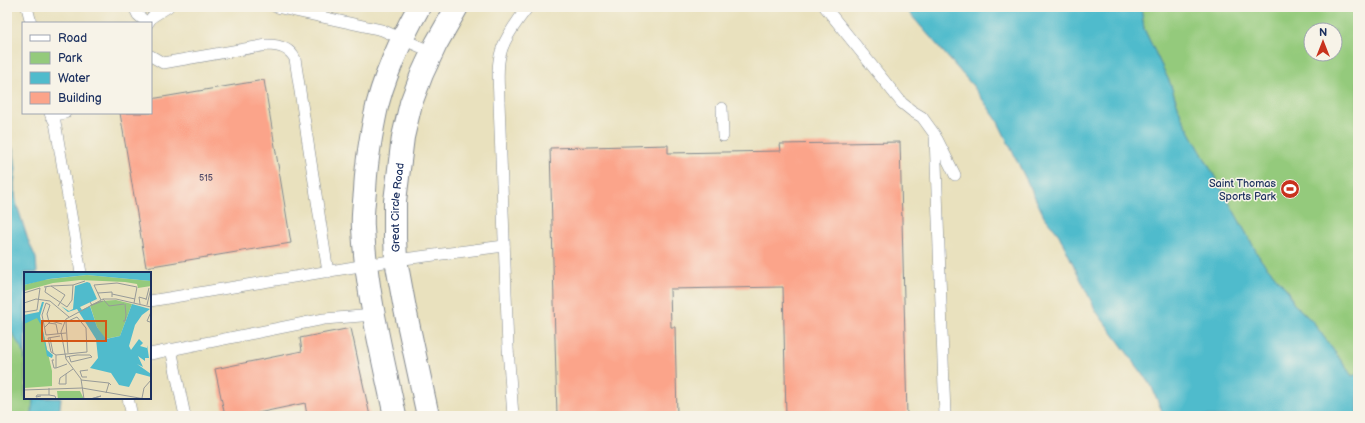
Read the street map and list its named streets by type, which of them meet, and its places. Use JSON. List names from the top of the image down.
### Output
{
  "streets": {
    "street": ["Great Circle Road"]
  },
  "places": {
    "sports": ["Saint Thomas Sports Park"]
  },
  "house_numbers": ["515"],
  "legend": [
    "Road",
    "Park",
    "Water",
    "Building"
  ],
  "north": "top"
}
